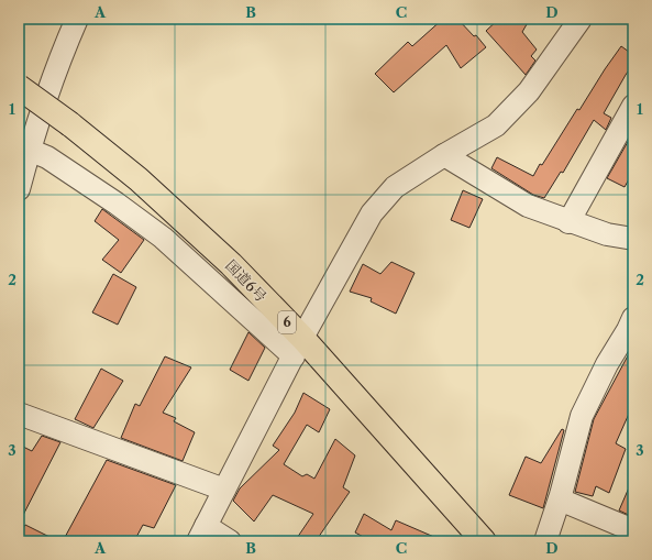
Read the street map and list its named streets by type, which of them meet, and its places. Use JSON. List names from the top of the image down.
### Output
{
  "streets": {
    "highway": ["国道6号", "6"]
  },
  "grid": {
    "columns": [
      "A",
      "B",
      "C",
      "D"
    ],
    "rows": ["1", "2", "3"]
  }
}
